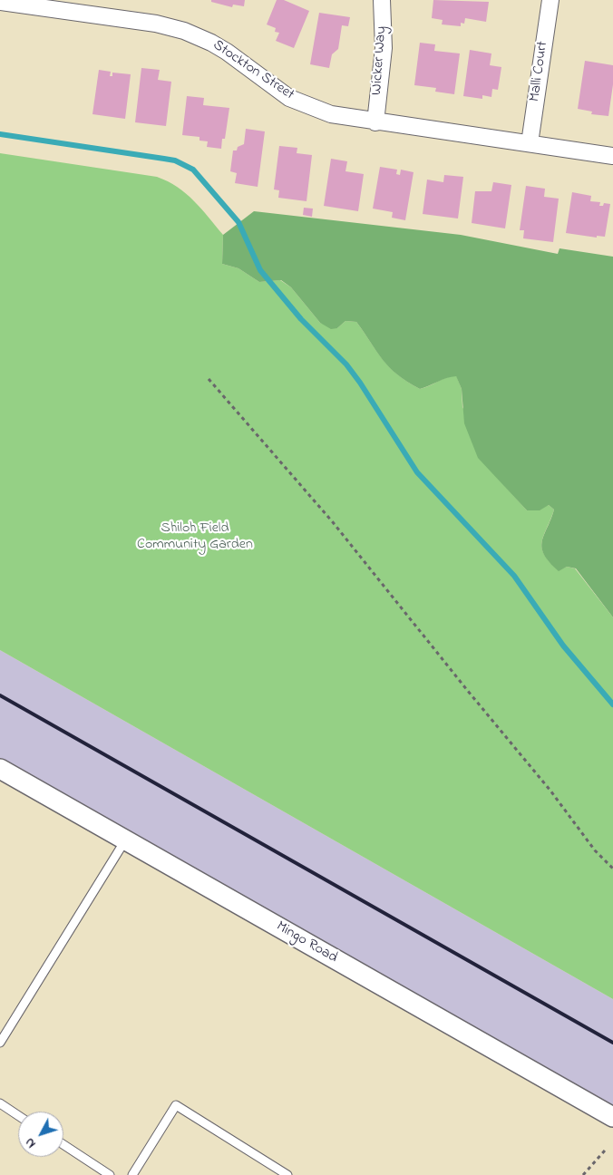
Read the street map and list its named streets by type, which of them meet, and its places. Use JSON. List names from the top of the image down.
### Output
{
  "streets": {
    "street": [
      "Wicker Way",
      "Stockton Street",
      "Malli Court",
      "Mingo Road"
    ]
  },
  "crossings": [
    ["Wicker Way", "Stockton Street"],
    ["Stockton Street", "Malli Court"]
  ],
  "parks": ["Shiloh Field Community Garden"],
  "north": "bottom left"
}
